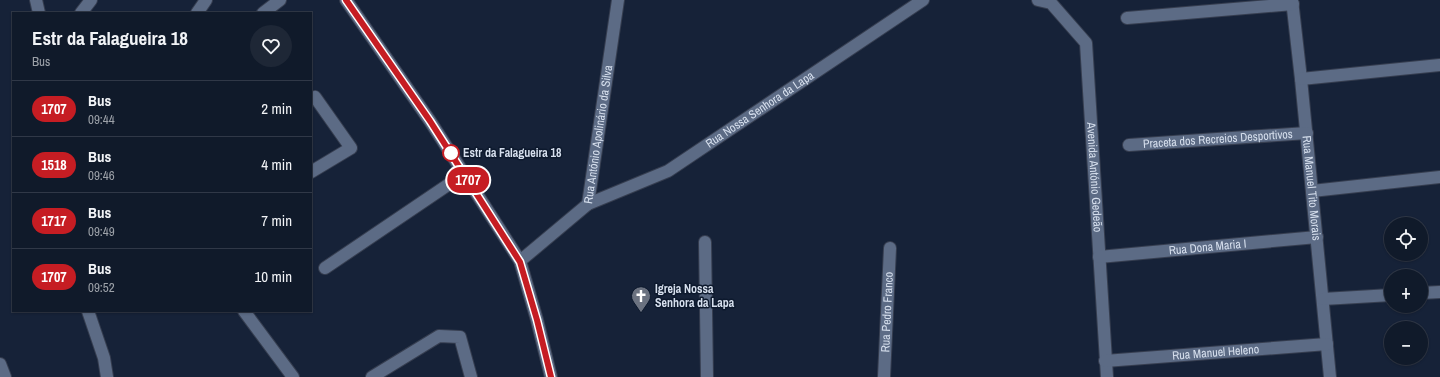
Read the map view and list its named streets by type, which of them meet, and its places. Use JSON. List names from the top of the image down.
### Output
{
  "streets": {
    "street": [
      "Rua Nossa Senhora da Lapa",
      "Rua António Apolinário da Silva",
      "Praceta dos Recreios Desportivos",
      "Avenida António Gedeão",
      "Rua Manuel Tito Morais",
      "Rua Dona Maria I",
      "Rua Pedro Franco",
      "Rua Manuel Heleno"
    ]
  },
  "crossings": [
    ["Rua Nossa Senhora da Lapa", "Rua António Apolinário da Silva"],
    ["Praceta dos Recreios Desportivos", "Rua Manuel Tito Morais"],
    ["Avenida António Gedeão", "Rua Dona Maria I"],
    ["Avenida António Gedeão", "Rua Manuel Heleno"],
    ["Rua Manuel Tito Morais", "Rua Dona Maria I"],
    ["Rua Manuel Tito Morais", "Rua Manuel Heleno"]
  ],
  "places": {
    "other": ["Estr da Falagueira 18"],
    "church": ["Igreja Nossa Senhora da Lapa"]
  },
  "lines": ["bus line 1707"],
  "page": {
    "on_map": "1707",
    "heading": ["Estr da Falagueira 18", "Bus"],
    "list": [
      {
        "mark": "1707",
        "name": "Bus",
        "note": "09:44",
        "value": "2 min"
      },
      {
        "mark": "1518",
        "name": "Bus",
        "note": "09:46",
        "value": "4 min"
      },
      {
        "mark": "1717",
        "name": "Bus",
        "note": "09:49",
        "value": "7 min"
      },
      {
        "mark": "1707",
        "name": "Bus",
        "note": "09:52",
        "value": "10 min"
      }
    ],
    "map_buttons": ["+", "−"]
  }
}
